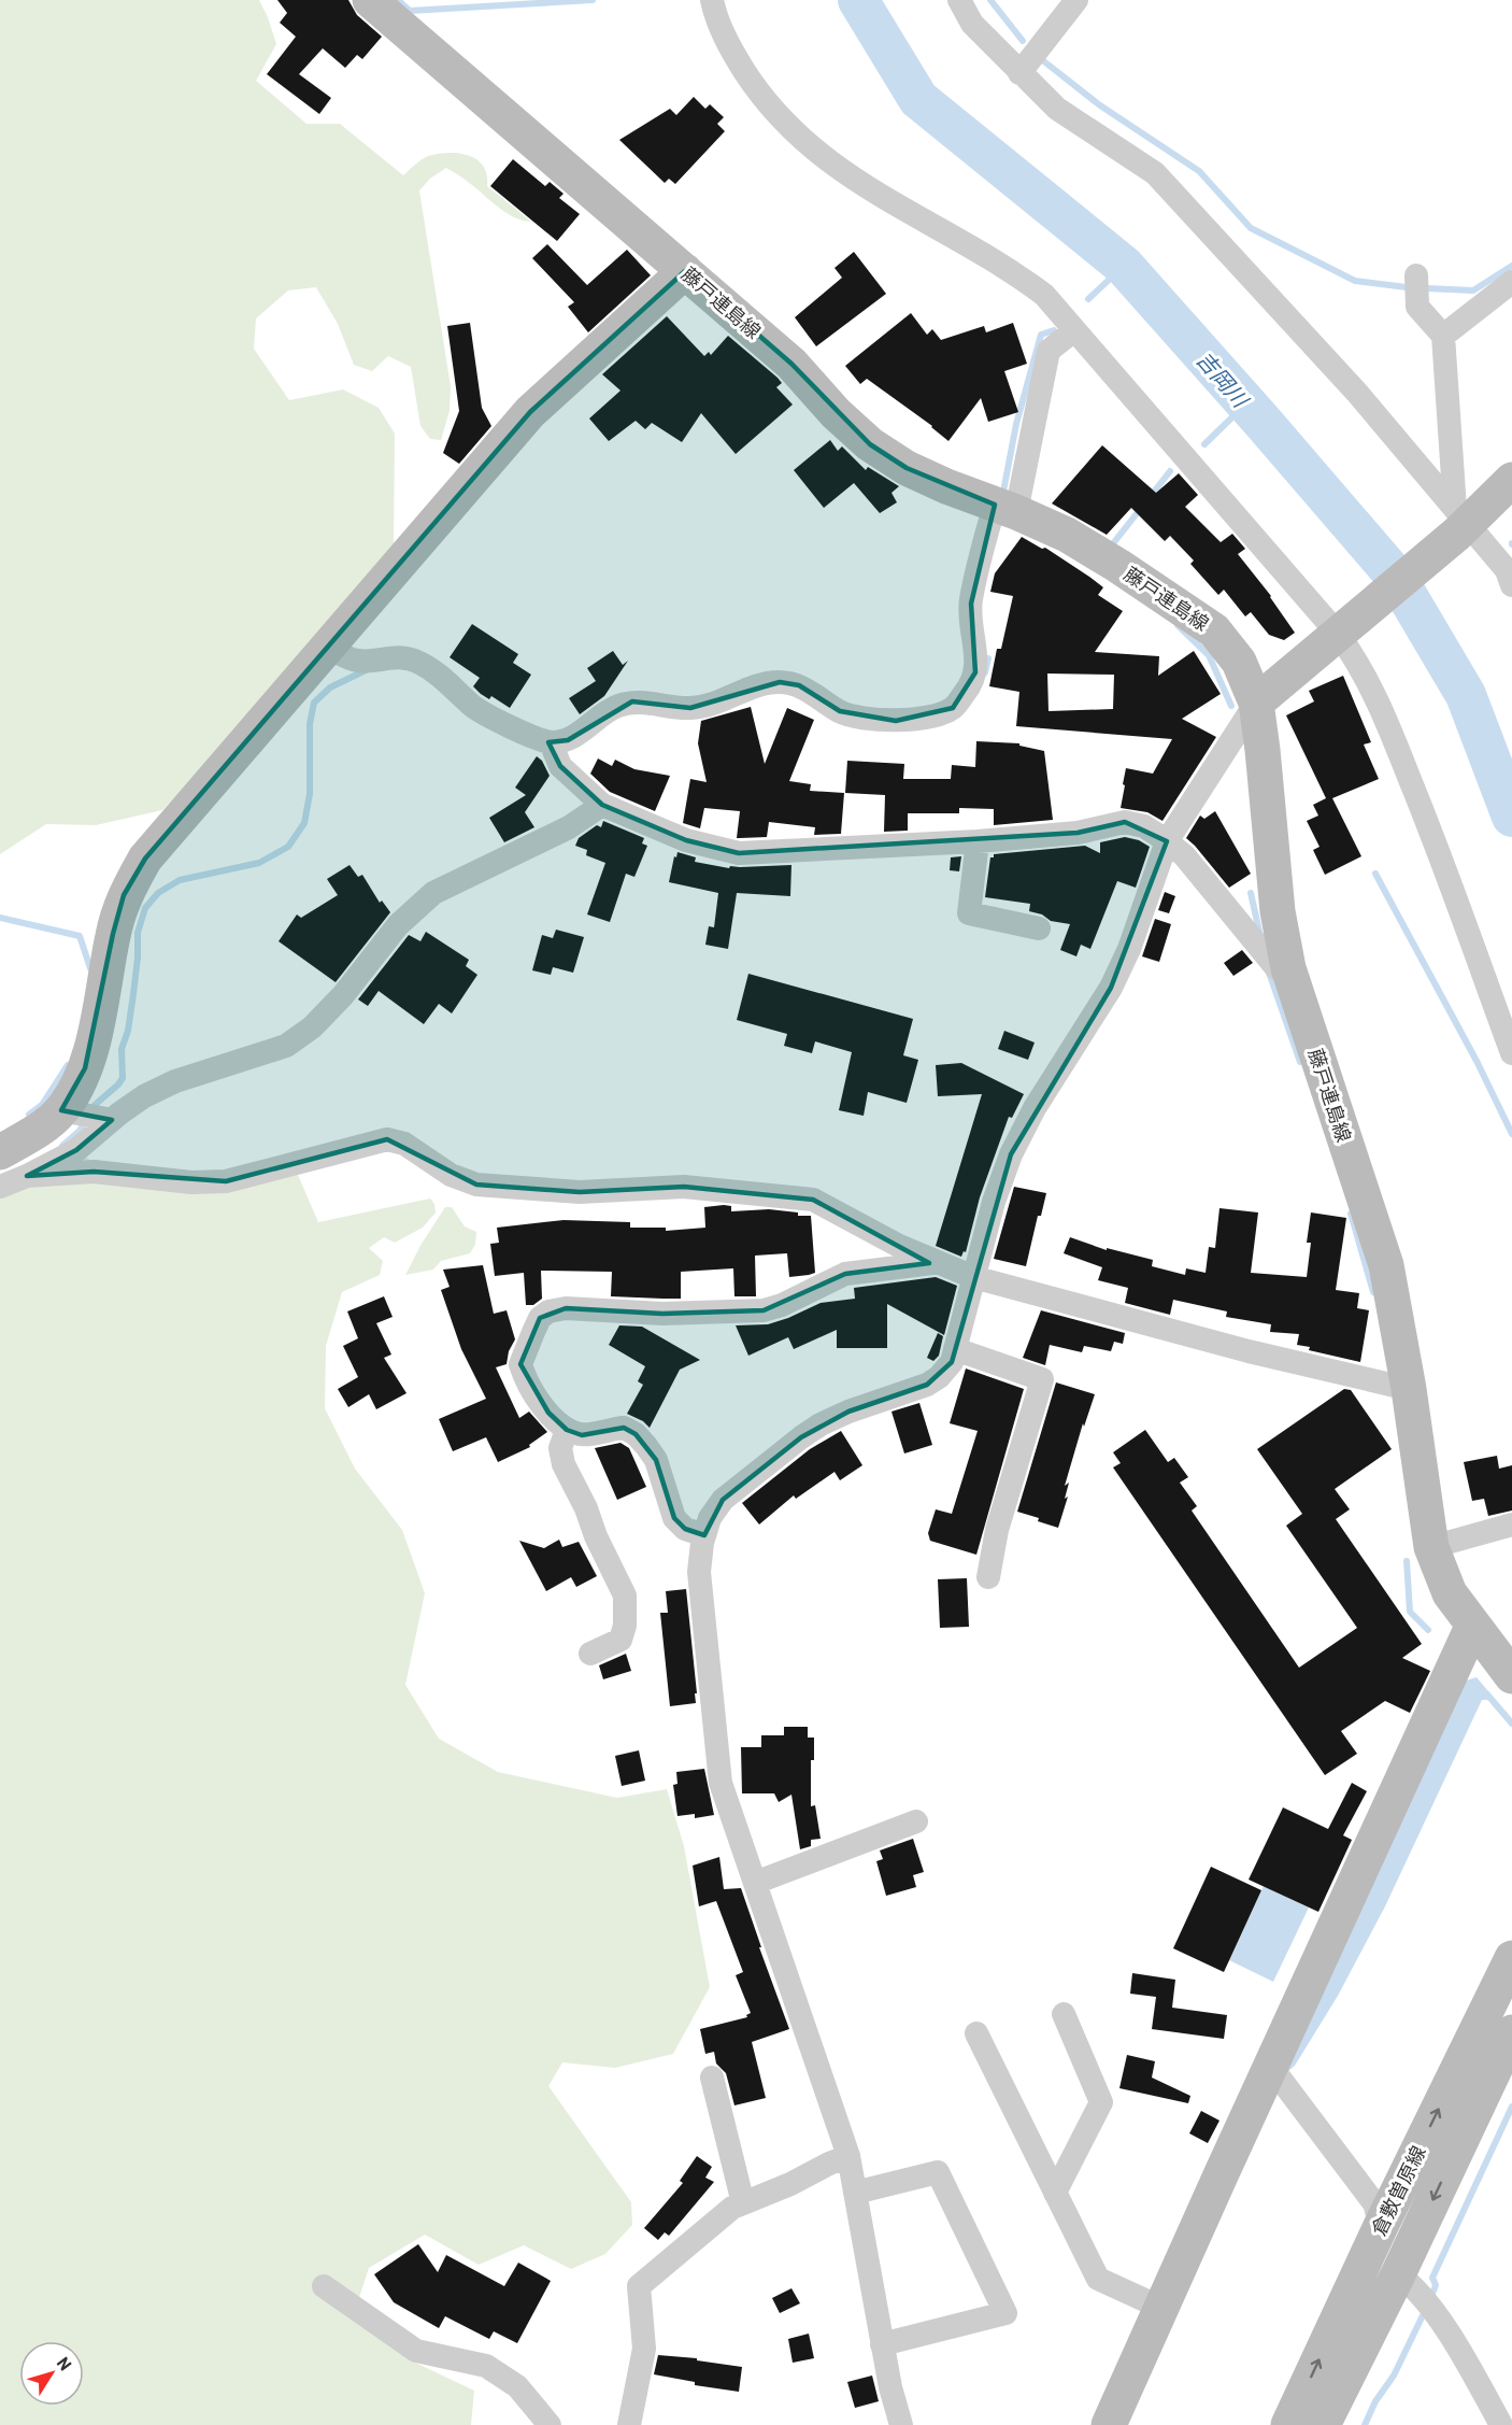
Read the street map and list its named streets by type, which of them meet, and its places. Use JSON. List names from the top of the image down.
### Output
{
  "streets": {
    "street": ["藤戸連島線", "倉敷曽原線"]
  },
  "water": ["吉岡川"],
  "north": "top right"
}
